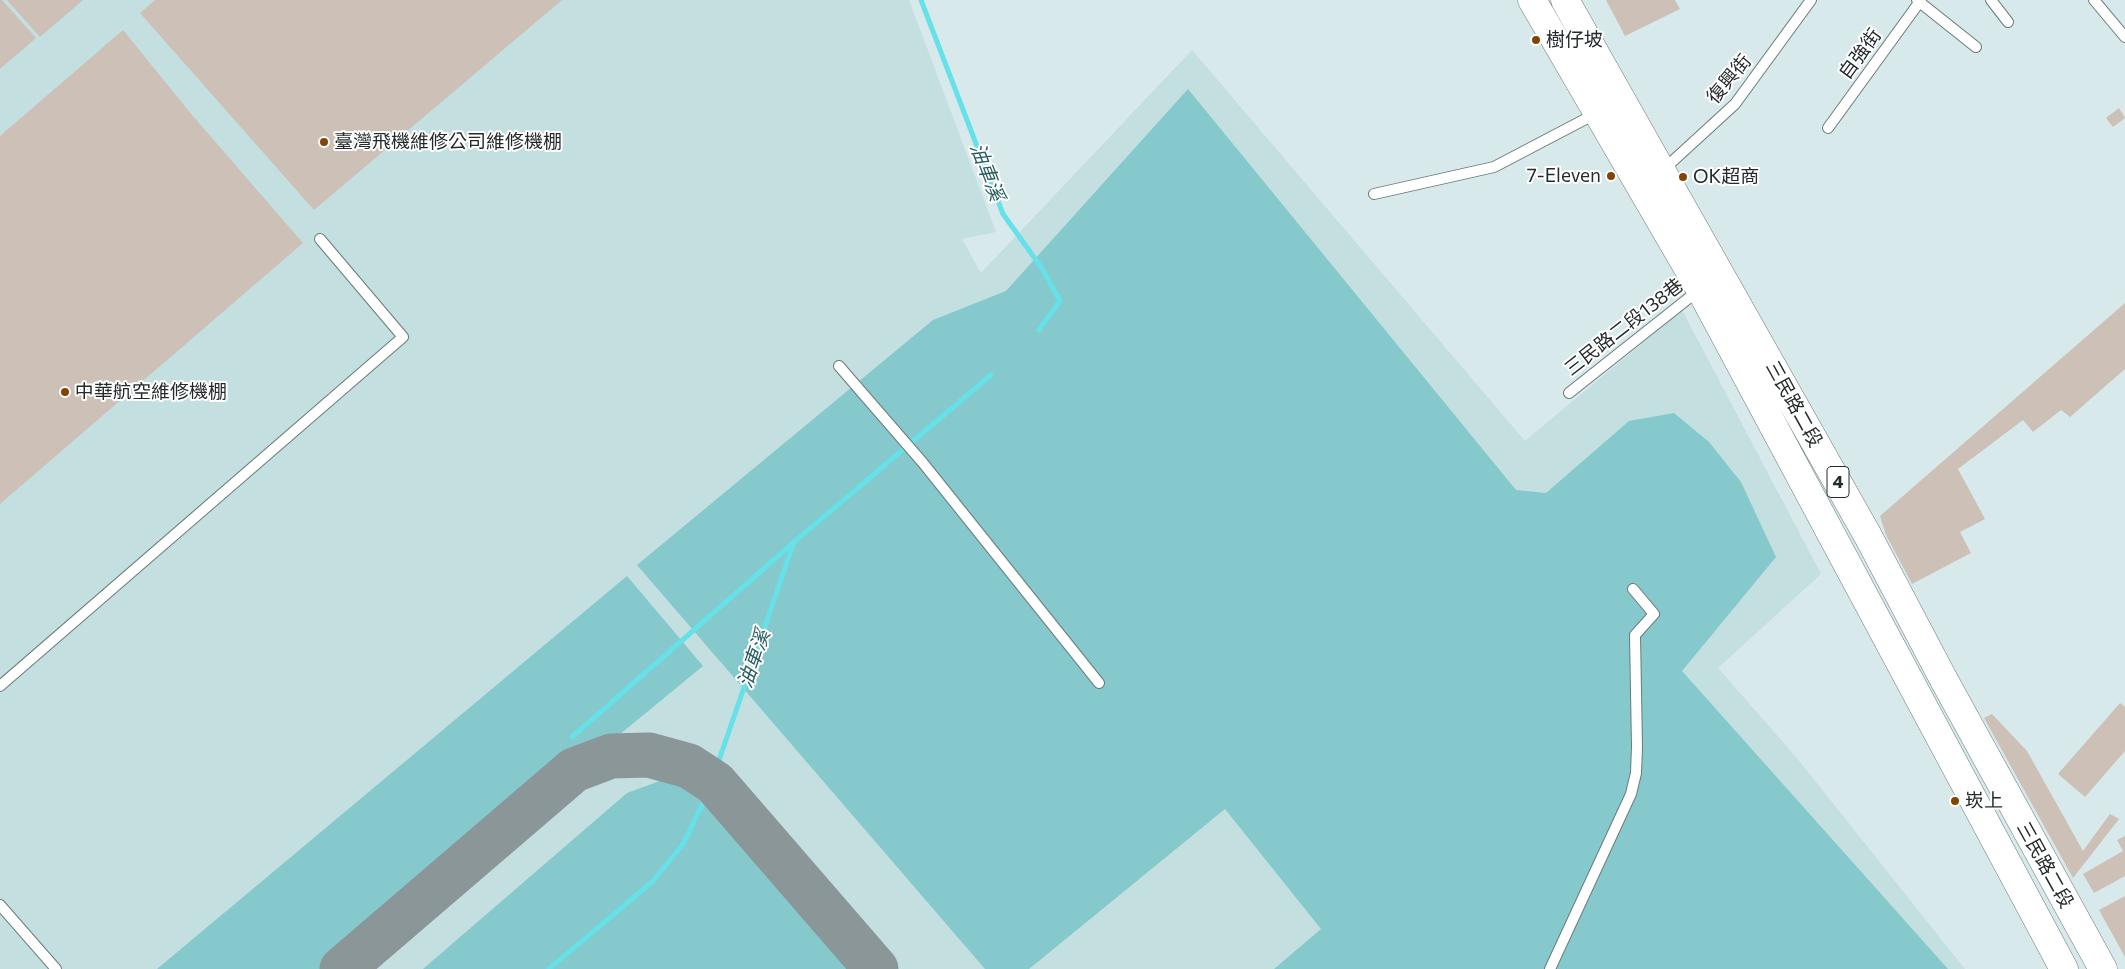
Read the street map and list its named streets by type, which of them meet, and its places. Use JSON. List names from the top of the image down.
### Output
{
  "streets": {
    "main road": ["三民路二段", "4"],
    "lane": ["自強街", "復興街", "三民路二段138巷"]
  },
  "crossings": [
    ["復興街", "三民路二段"],
    ["三民路二段138巷", "三民路二段"]
  ],
  "water": ["油車溪"],
  "places": [
    "樹仔坡",
    "臺灣飛機維修公司維修機棚",
    "7-Eleven",
    "OK超商",
    "中華航空維修機棚",
    "崁上"
  ]
}
